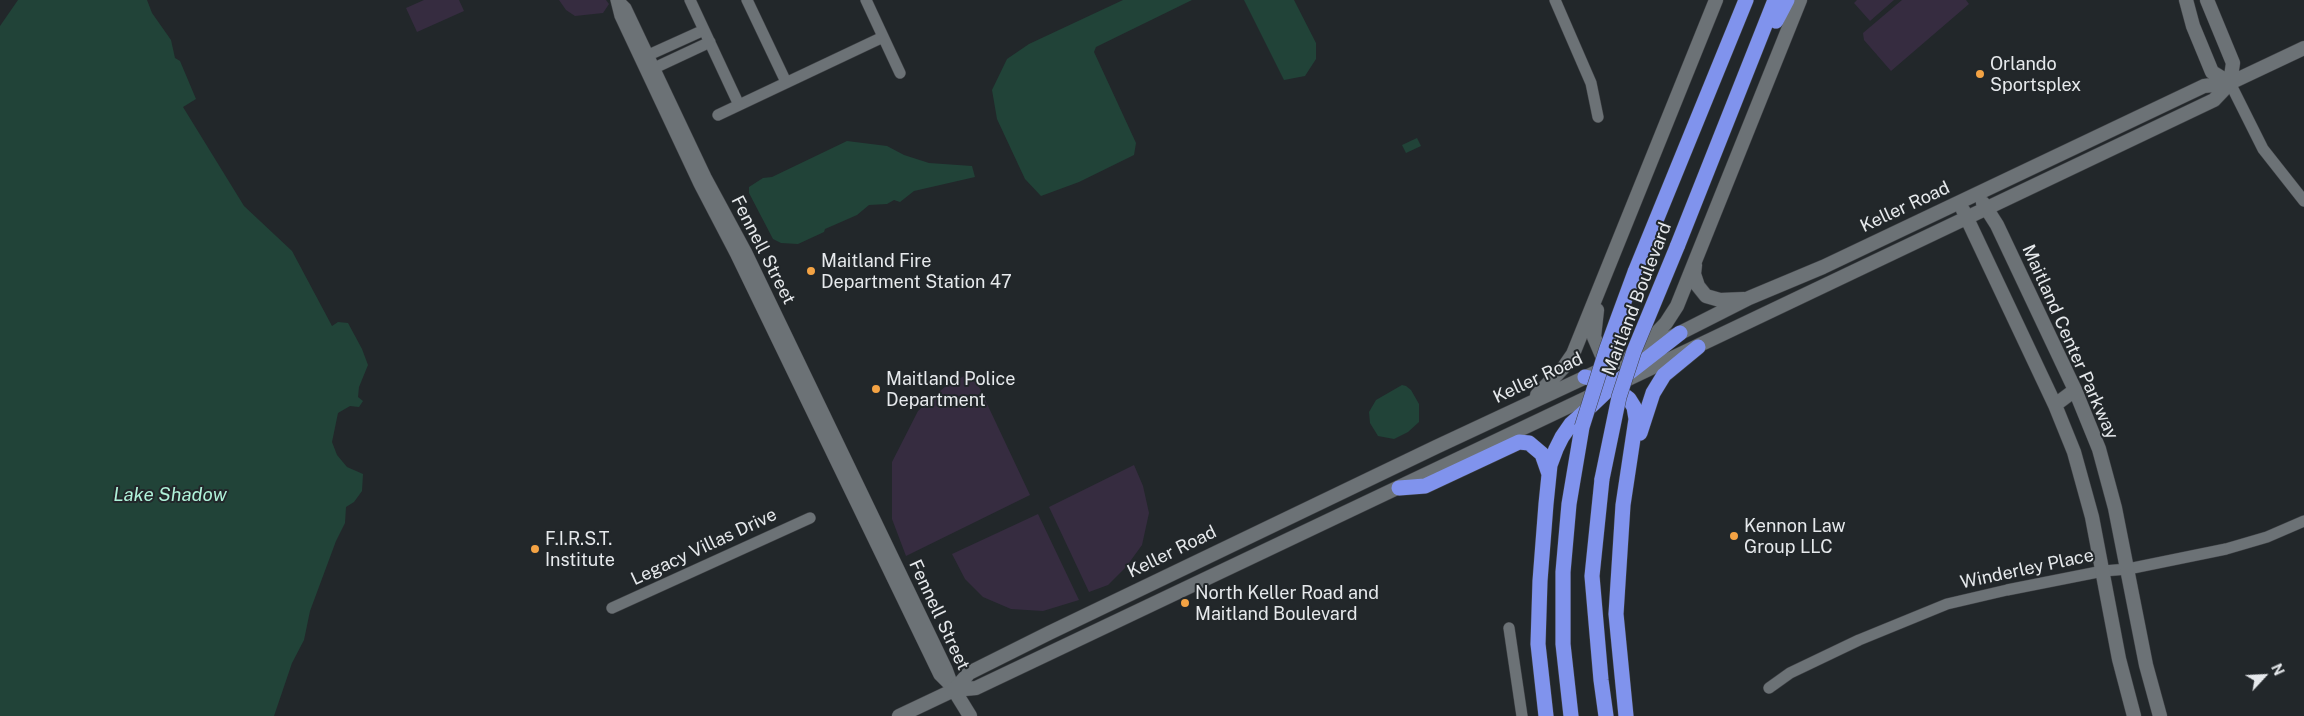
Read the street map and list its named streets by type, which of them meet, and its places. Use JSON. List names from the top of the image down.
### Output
{
  "streets": {
    "highway": ["Maitland Boulevard"],
    "street": [
      "Keller Road",
      "Fennell Street",
      "Maitland Center Parkway",
      "Legacy Villas Drive",
      "Winderley Place"
    ]
  },
  "crossings": [
    ["Keller Road", "Fennell Street"],
    ["Keller Road", "Maitland Center Parkway"],
    ["Maitland Center Parkway", "Winderley Place"]
  ],
  "water": ["Lake Shadow"],
  "places": [
    "Orlando Sportsplex",
    "Maitland Fire Department Station 47",
    "Maitland Police Department",
    "Kennon Law Group LLC",
    "F.I.R.S.T. Institute",
    "North Keller Road and Maitland Boulevard"
  ],
  "north": "top right"
}
